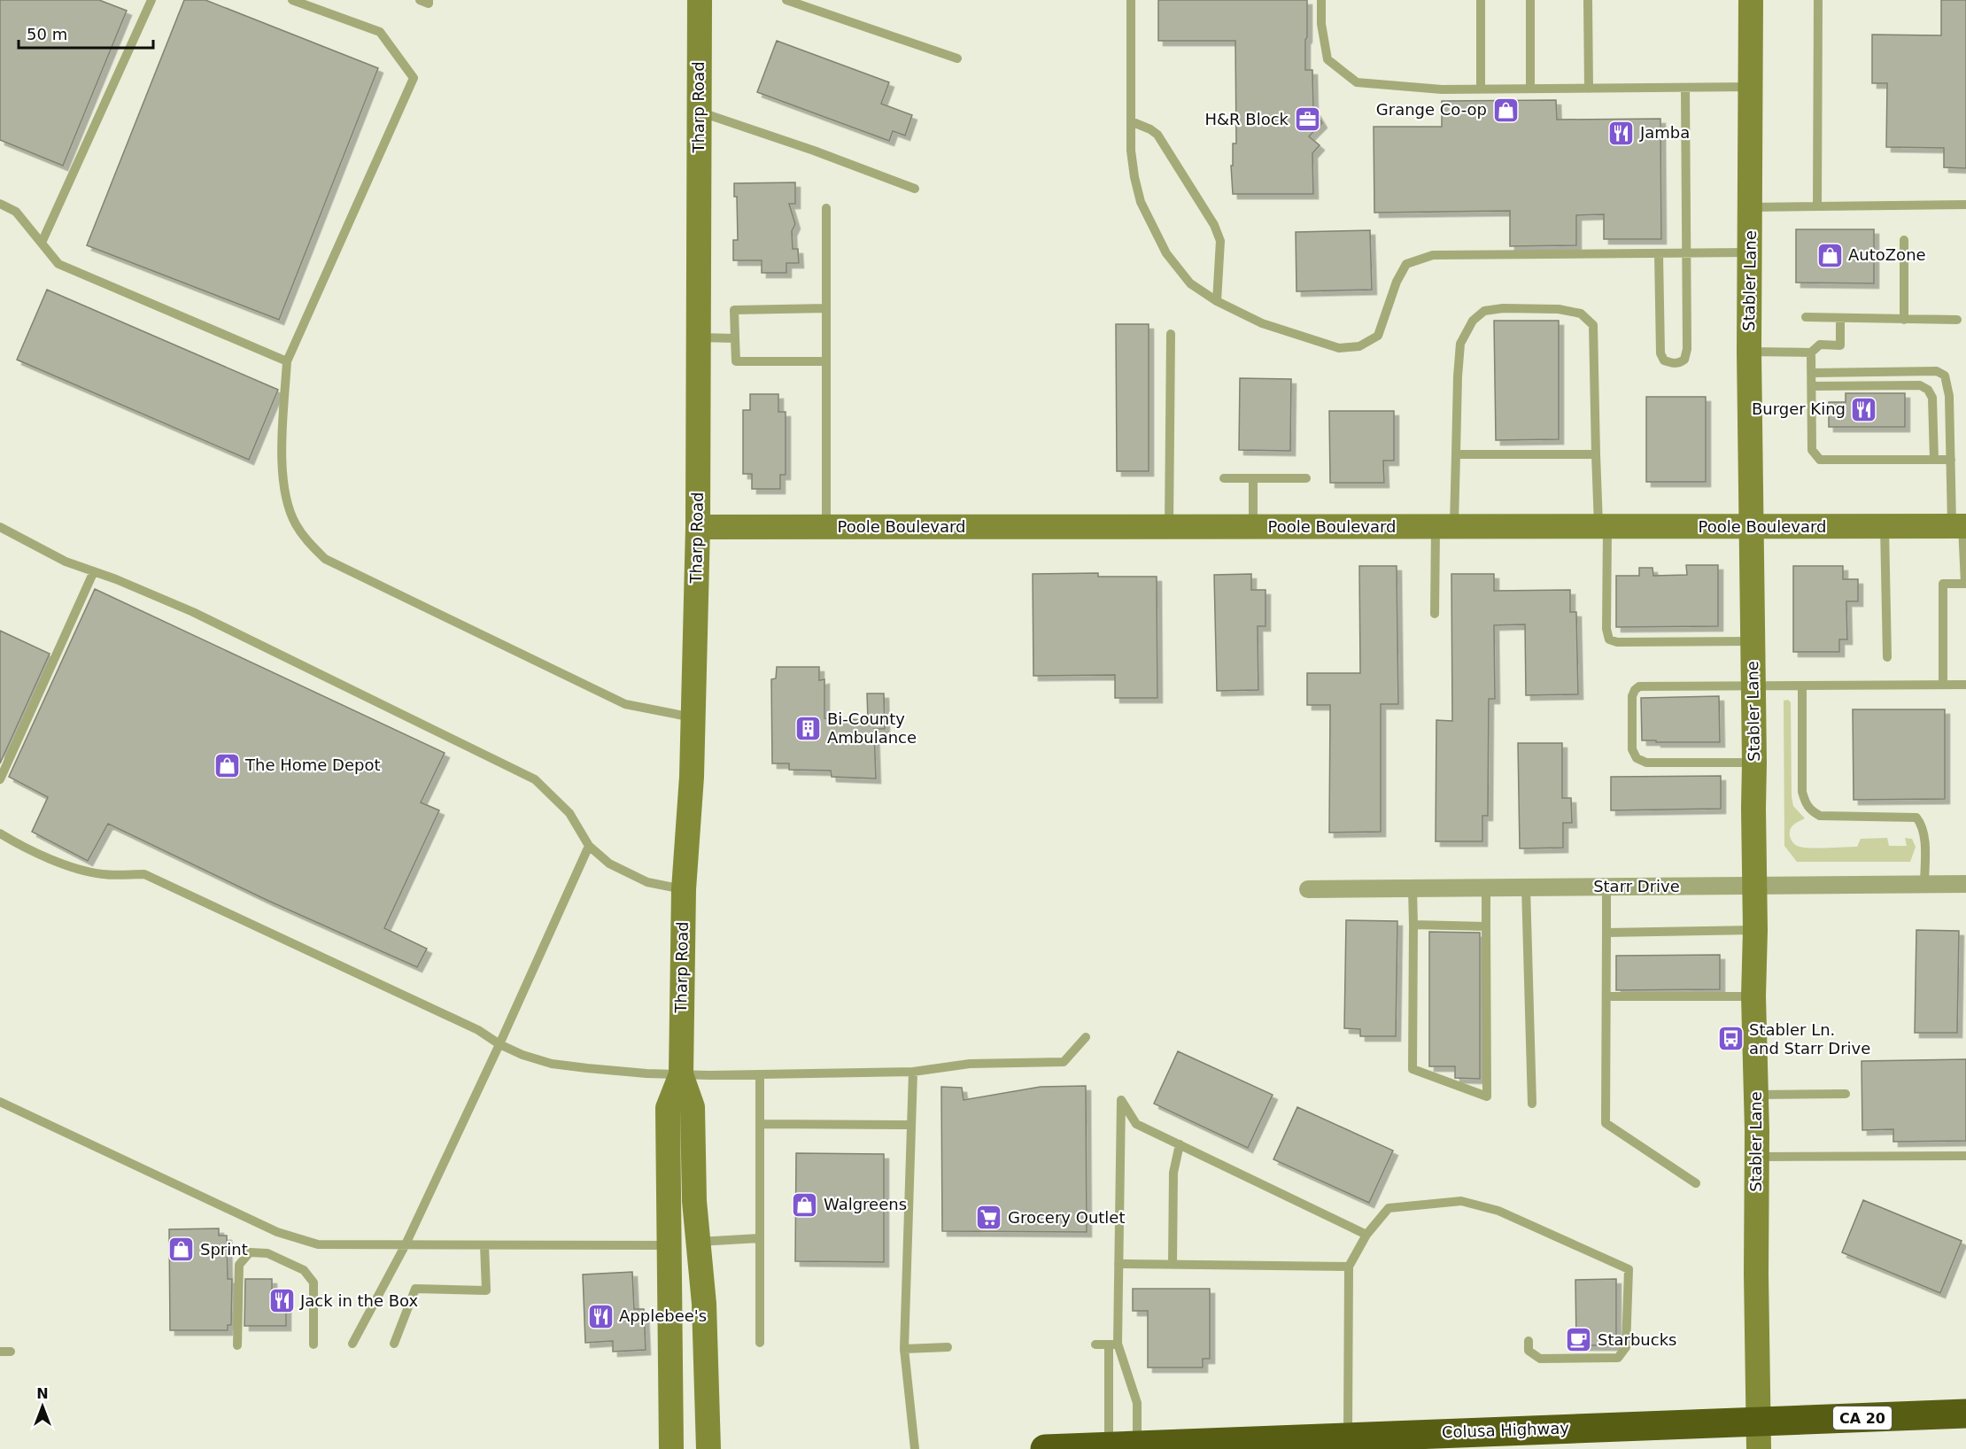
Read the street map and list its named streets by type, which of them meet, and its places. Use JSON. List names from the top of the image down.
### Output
{
  "streets": {
    "highway": ["CA 20", "Colusa Highway"],
    "street": [
      "Tharp Road",
      "Stabler Lane",
      "Poole Boulevard",
      "Starr Drive"
    ]
  },
  "crossings": [
    ["Tharp Road", "Poole Boulevard"],
    ["Stabler Lane", "Poole Boulevard"],
    ["Stabler Lane", "Starr Drive"],
    ["Stabler Lane", "Colusa Highway"]
  ],
  "places": {
    "shop": [
      "Grange Co-op",
      "AutoZone",
      "The Home Depot",
      "Walgreens",
      "Sprint"
    ],
    "office": ["H&R Block"],
    "restaurant": [
      "Jamba",
      "Burger King",
      "Jack in the Box",
      "Applebee's"
    ],
    "building": ["Bi-County Ambulance"],
    "bus stop": ["Stabler Ln. and Starr Drive"],
    "supermarket": ["Grocery Outlet"],
    "cafe": ["Starbucks"]
  },
  "scale_bar": "50 m",
  "north": "top"
}
